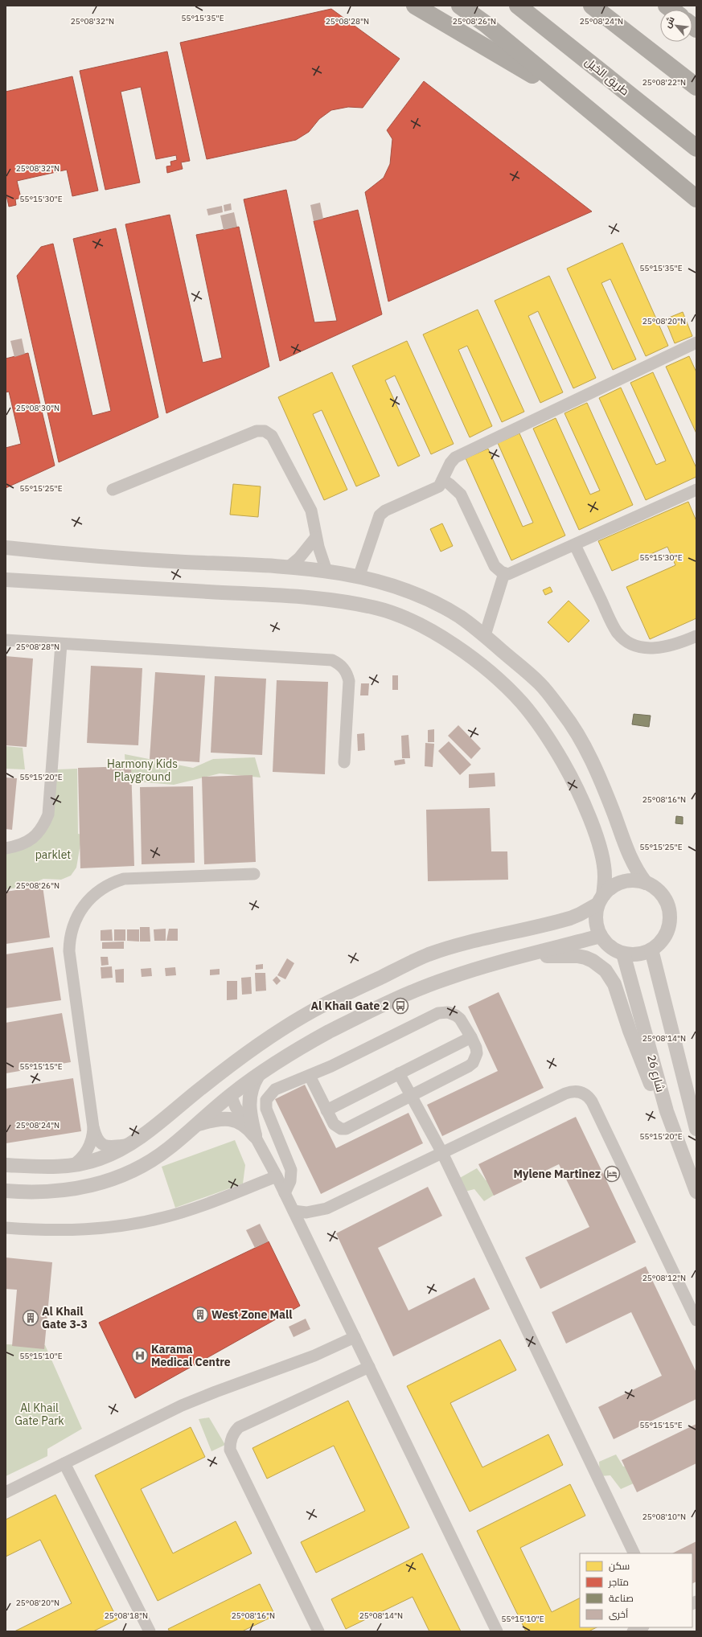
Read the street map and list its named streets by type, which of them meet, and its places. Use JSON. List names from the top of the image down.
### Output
{
  "streets": {
    "highway": ["طريق الخيل"],
    "street": ["شارع 26"]
  },
  "parks": ["Harmony Kids Playground", "parklet", "Al Khail Gate Park"],
  "places": {
    "bus stop": ["Al Khail Gate 2"],
    "hotel": ["Mylene Martinez"],
    "building": ["West Zone Mall", "Al Khail Gate 3-3"],
    "hospital": ["Karama Medical Centre"]
  },
  "legend": [
    "سكن",
    "متاجر",
    "صناعة",
    "أخرى"
  ],
  "north": "top left",
  "coordinates": [
    "55°15'35\"E",
    "25°08'26\"N",
    "25°08'32\"N",
    "25°08'28\"N",
    "25°08'24\"N",
    "25°08'22\"N",
    "55°15'30\"E",
    "25°08'20\"N",
    "25°08'30\"N",
    "55°15'25\"E",
    "55°15'20\"E",
    "25°08'16\"N",
    "25°08'14\"N",
    "55°15'15\"E",
    "25°08'12\"N",
    "55°15'10\"E",
    "25°08'10\"N",
    "25°08'18\"N"
  ]
}
